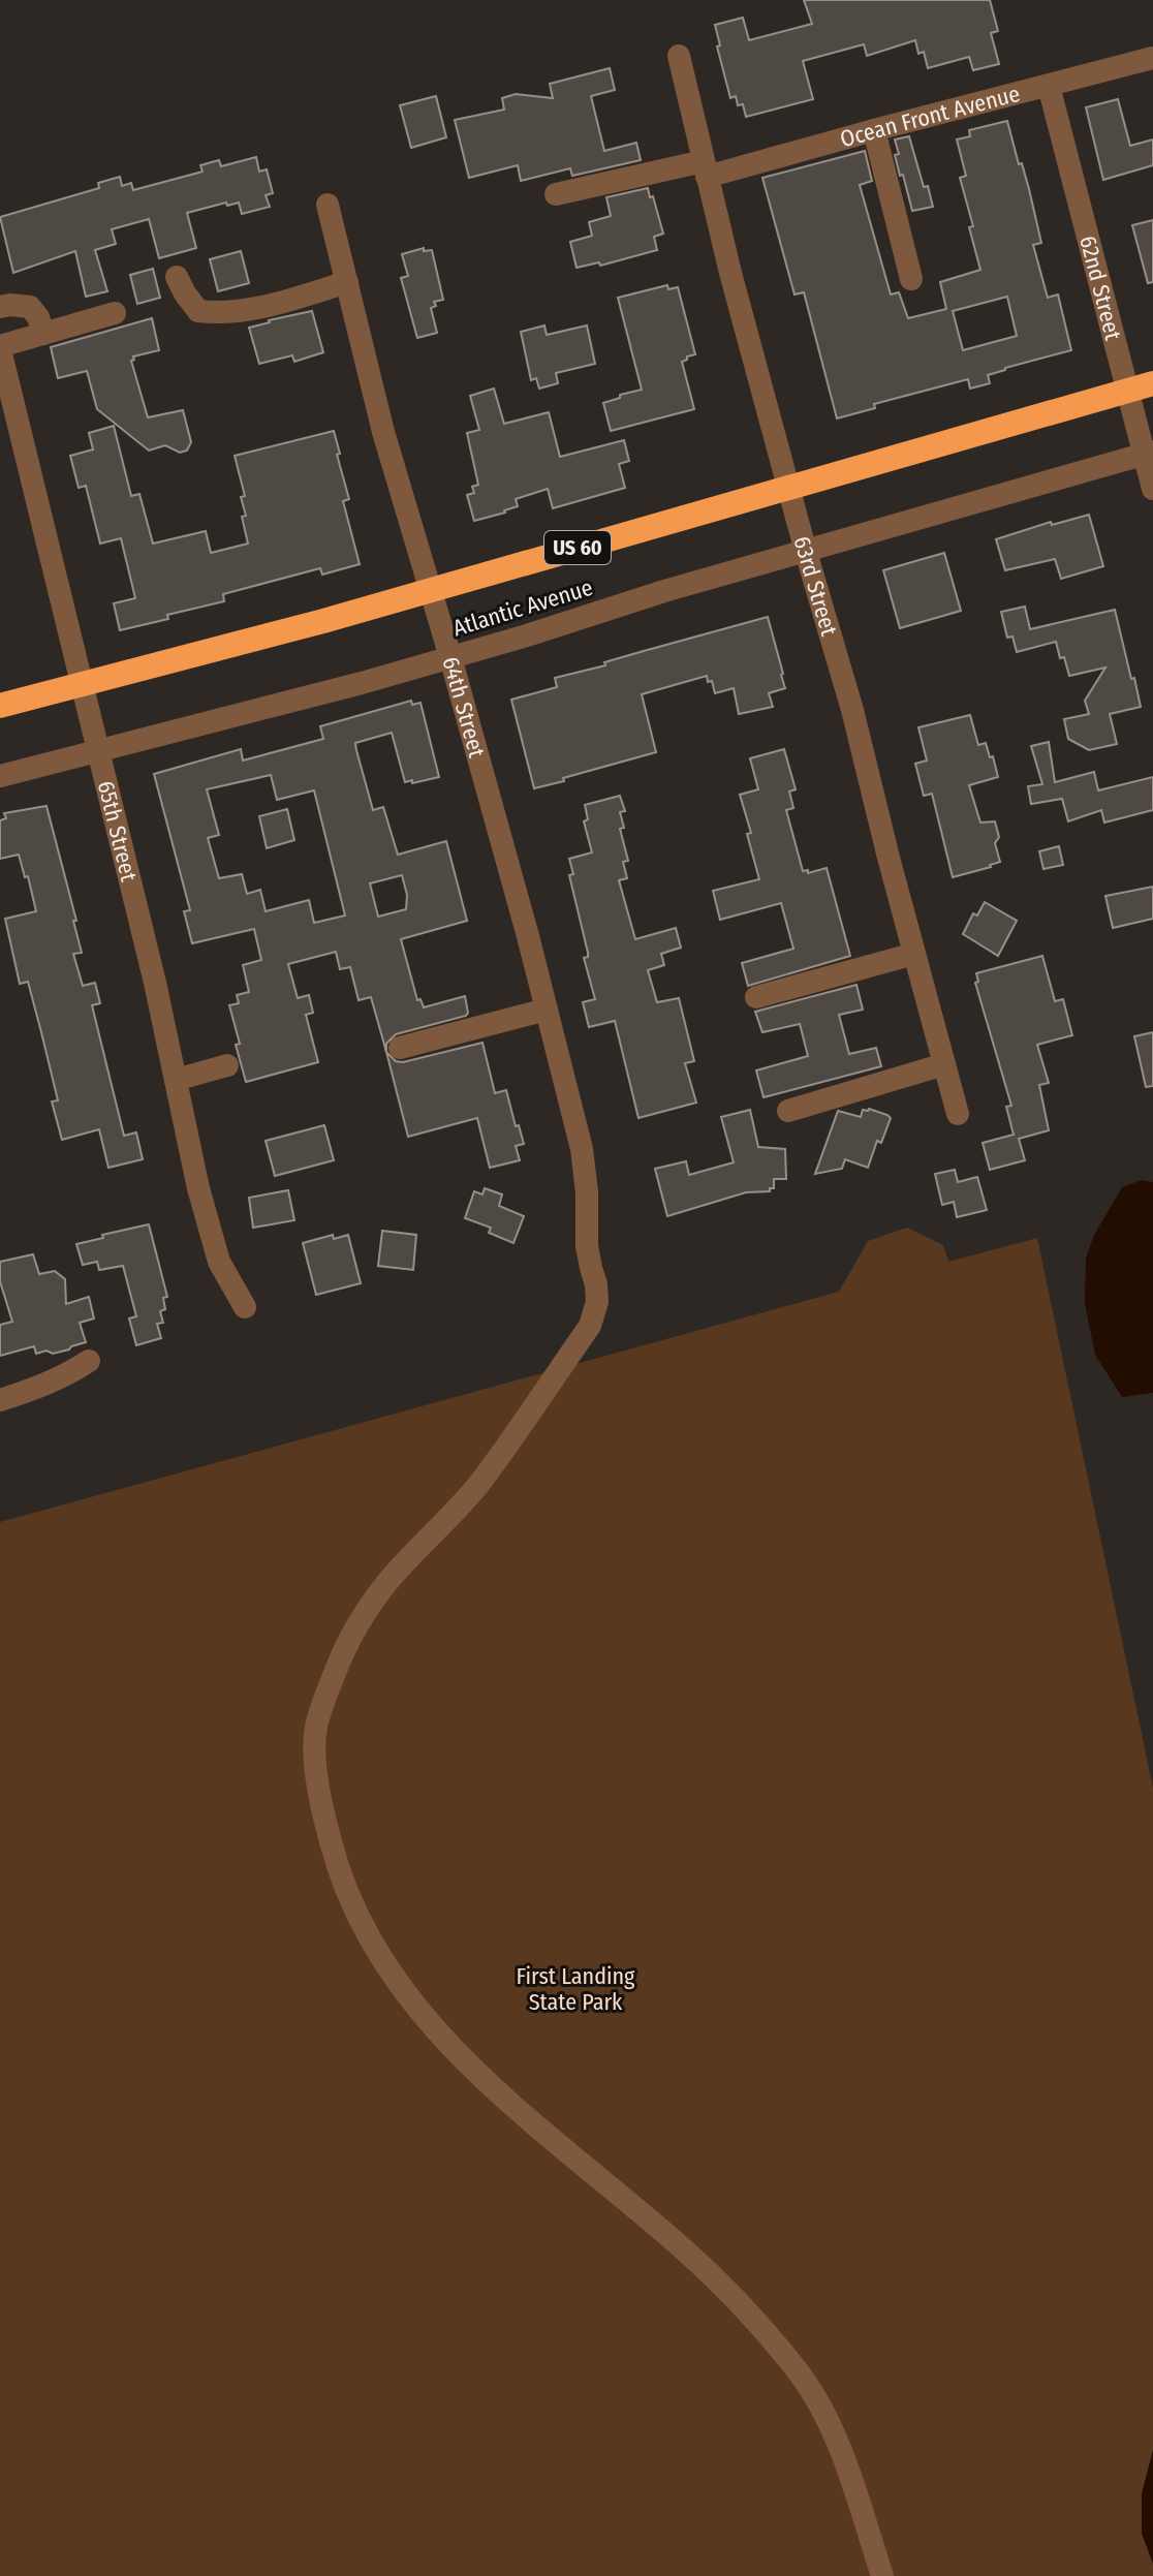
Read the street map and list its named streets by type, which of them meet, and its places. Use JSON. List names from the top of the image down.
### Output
{
  "streets": {
    "highway": ["US 60", "Atlantic Avenue"],
    "street": [
      "Ocean Front Avenue",
      "62nd Street",
      "63rd Street",
      "64th Street",
      "65th Street"
    ]
  },
  "crossings": [
    ["Ocean Front Avenue", "62nd Street"],
    ["Ocean Front Avenue", "63rd Street"],
    ["62nd Street", "Atlantic Avenue"],
    ["63rd Street", "Atlantic Avenue"],
    ["Atlantic Avenue", "64th Street"],
    ["Atlantic Avenue", "65th Street"]
  ],
  "parks": ["First Landing State Park"]
}
